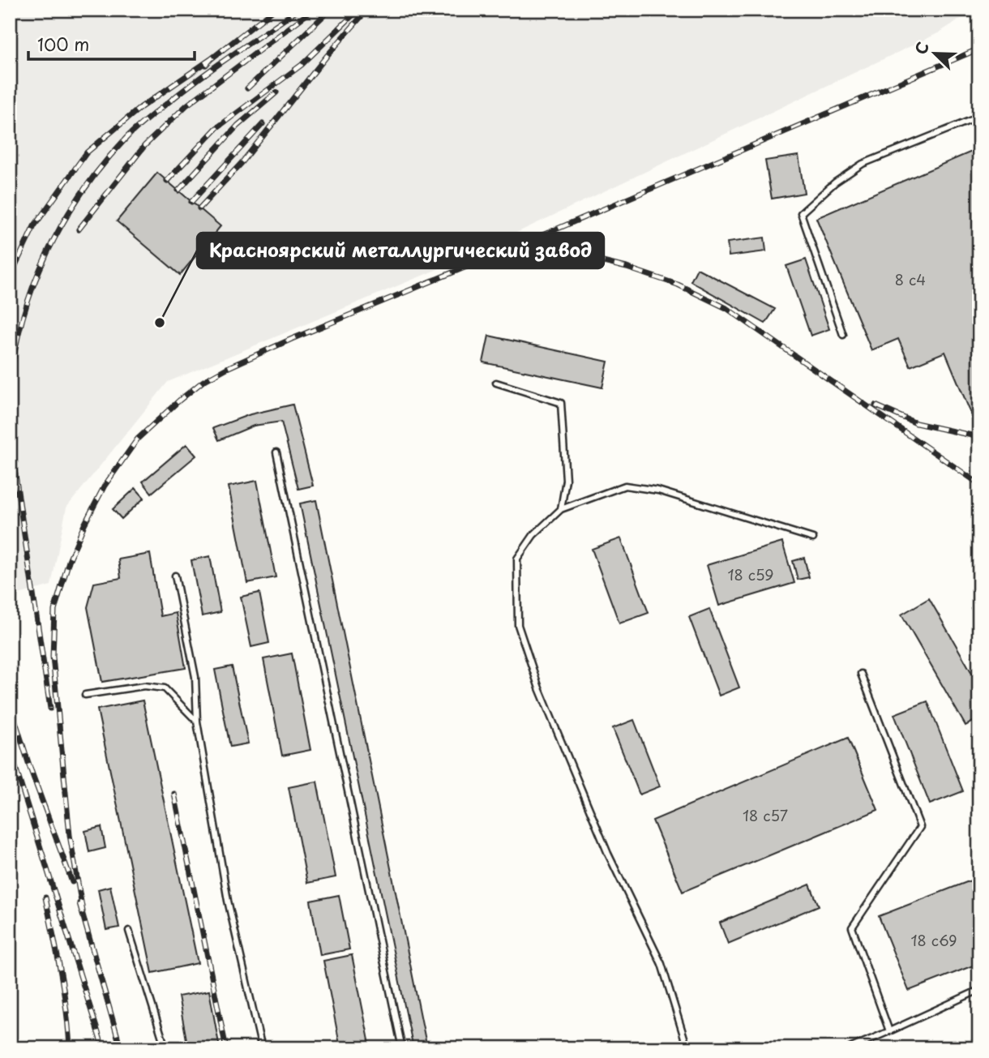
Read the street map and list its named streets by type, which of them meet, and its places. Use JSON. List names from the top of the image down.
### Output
{
  "places": ["Красноярский металлургический завод"],
  "house_numbers": [
    "8 с4",
    "18 с59",
    "18 с57",
    "18 с69"
  ],
  "scale_bar": "100 m",
  "north": "top left"
}
